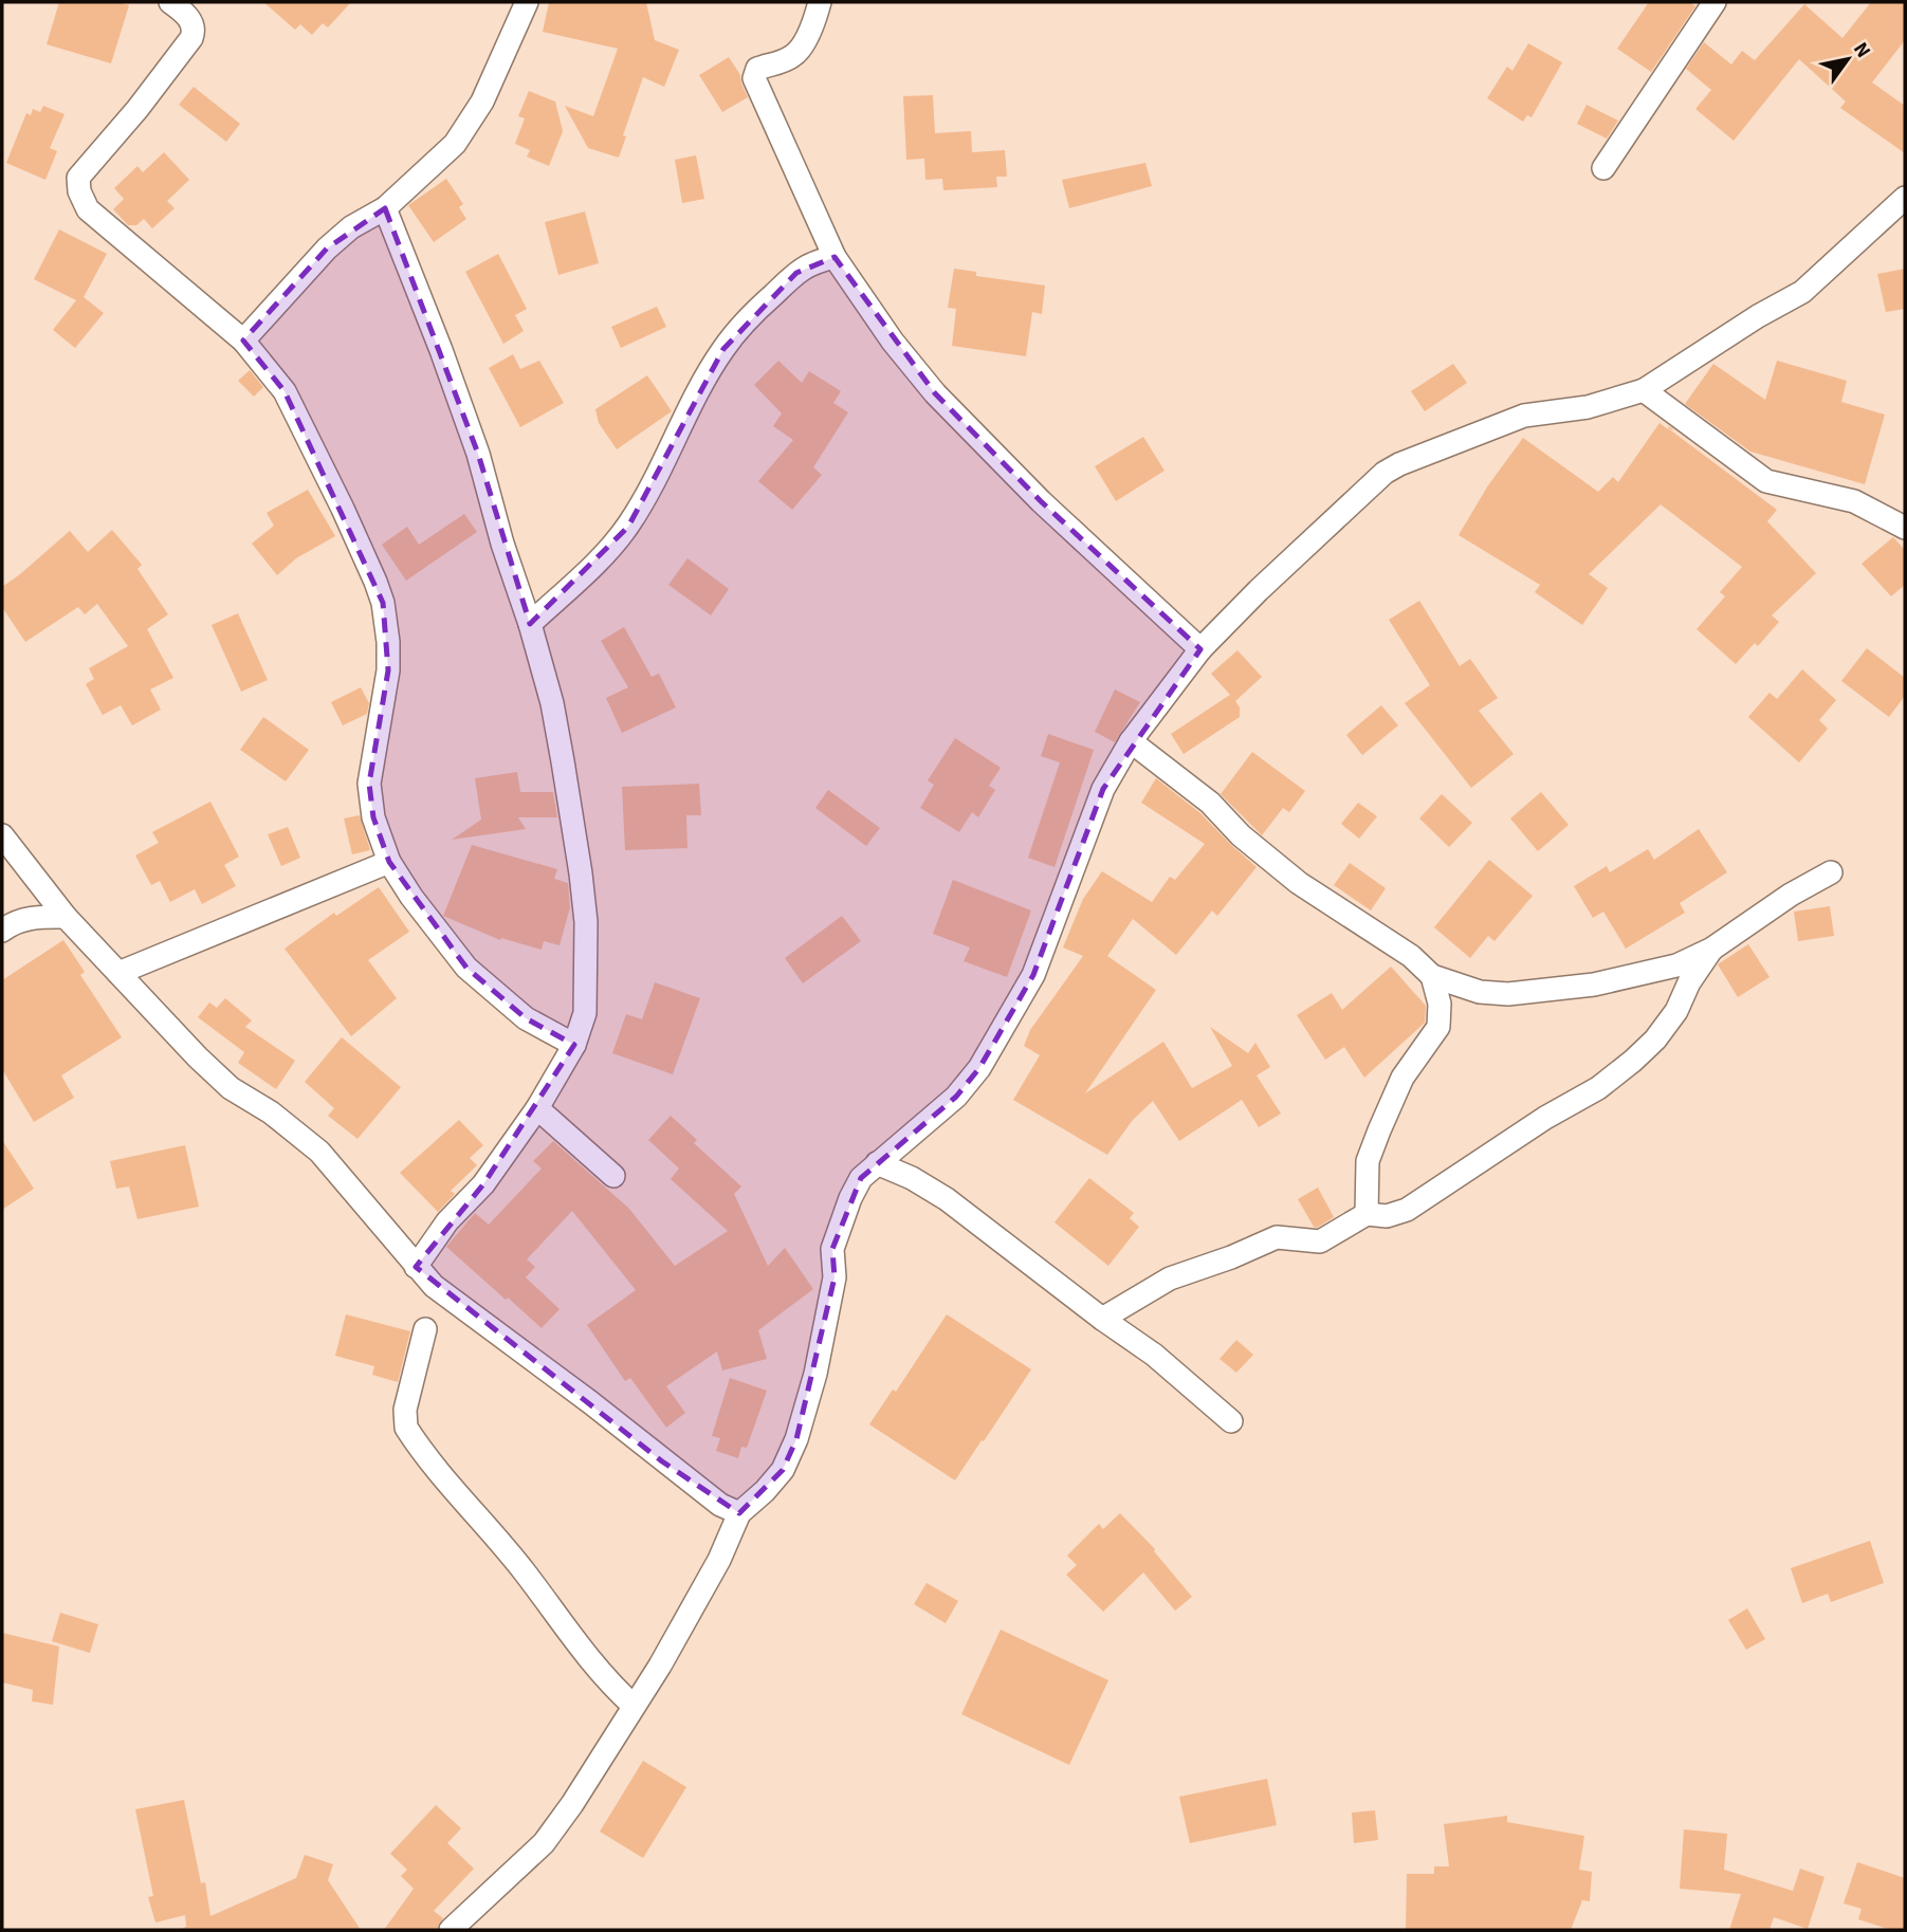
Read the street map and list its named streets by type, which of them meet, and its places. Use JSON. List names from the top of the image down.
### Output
{
  "north": "top right"
}
